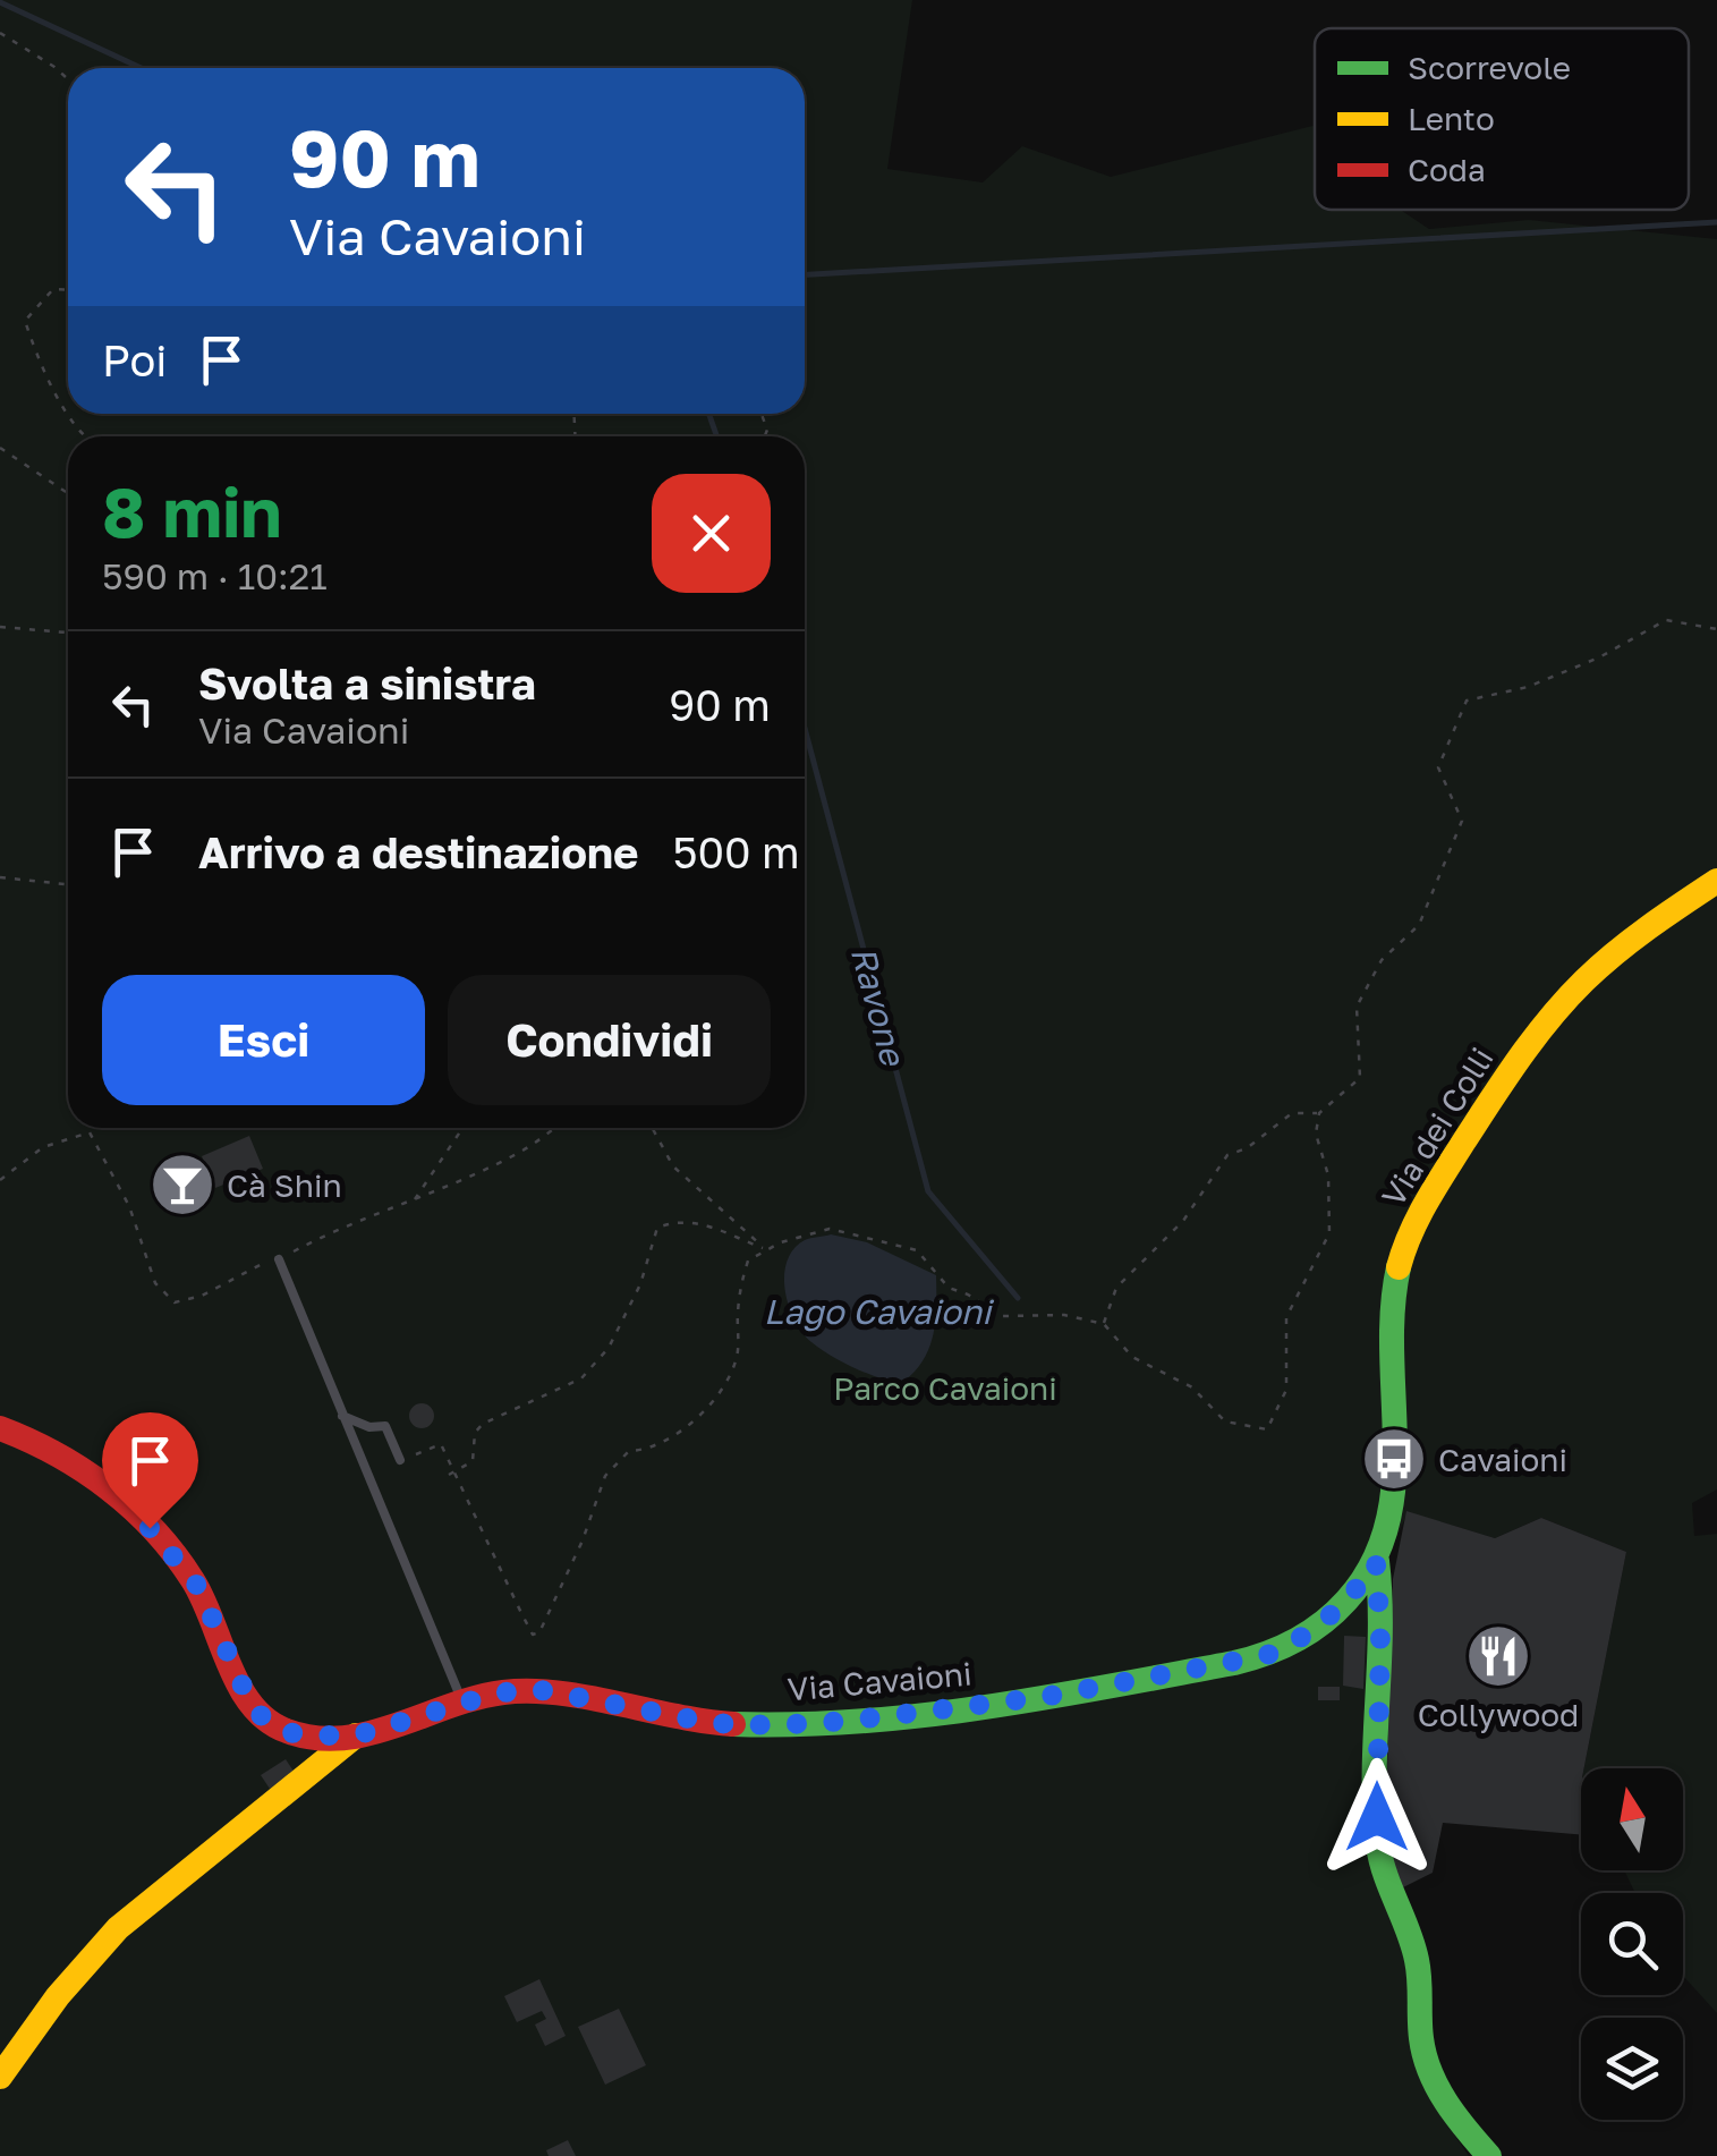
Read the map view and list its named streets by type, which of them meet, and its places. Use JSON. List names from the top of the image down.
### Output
{
  "streets": {
    "street": ["Via dei Colli", "Via Cavaioni"]
  },
  "crossings": [
    ["Via dei Colli", "Via Cavaioni"]
  ],
  "water": ["Ravone", "Lago Cavaioni"],
  "parks": ["Parco Cavaioni"],
  "places": {
    "bar": ["Cà Shin"],
    "bus stop": ["Cavaioni"],
    "restaurant": ["Collywood"]
  },
  "legend": ["Scorrevole", "Lento", "Coda"],
  "north": "top",
  "page": {
    "turn": ["90 m", "Via Cavaioni"],
    "then": "Poi",
    "heading": ["8 min", "590 m · 10:21"],
    "list": [
      {
        "name": "Svolta a sinistra",
        "note": "Via Cavaioni",
        "value": "90 m"
      },
      {
        "name": "Arrivo a destinazione",
        "value": "500 m"
      }
    ],
    "buttons": ["Esci", "Condividi"]
  }
}
